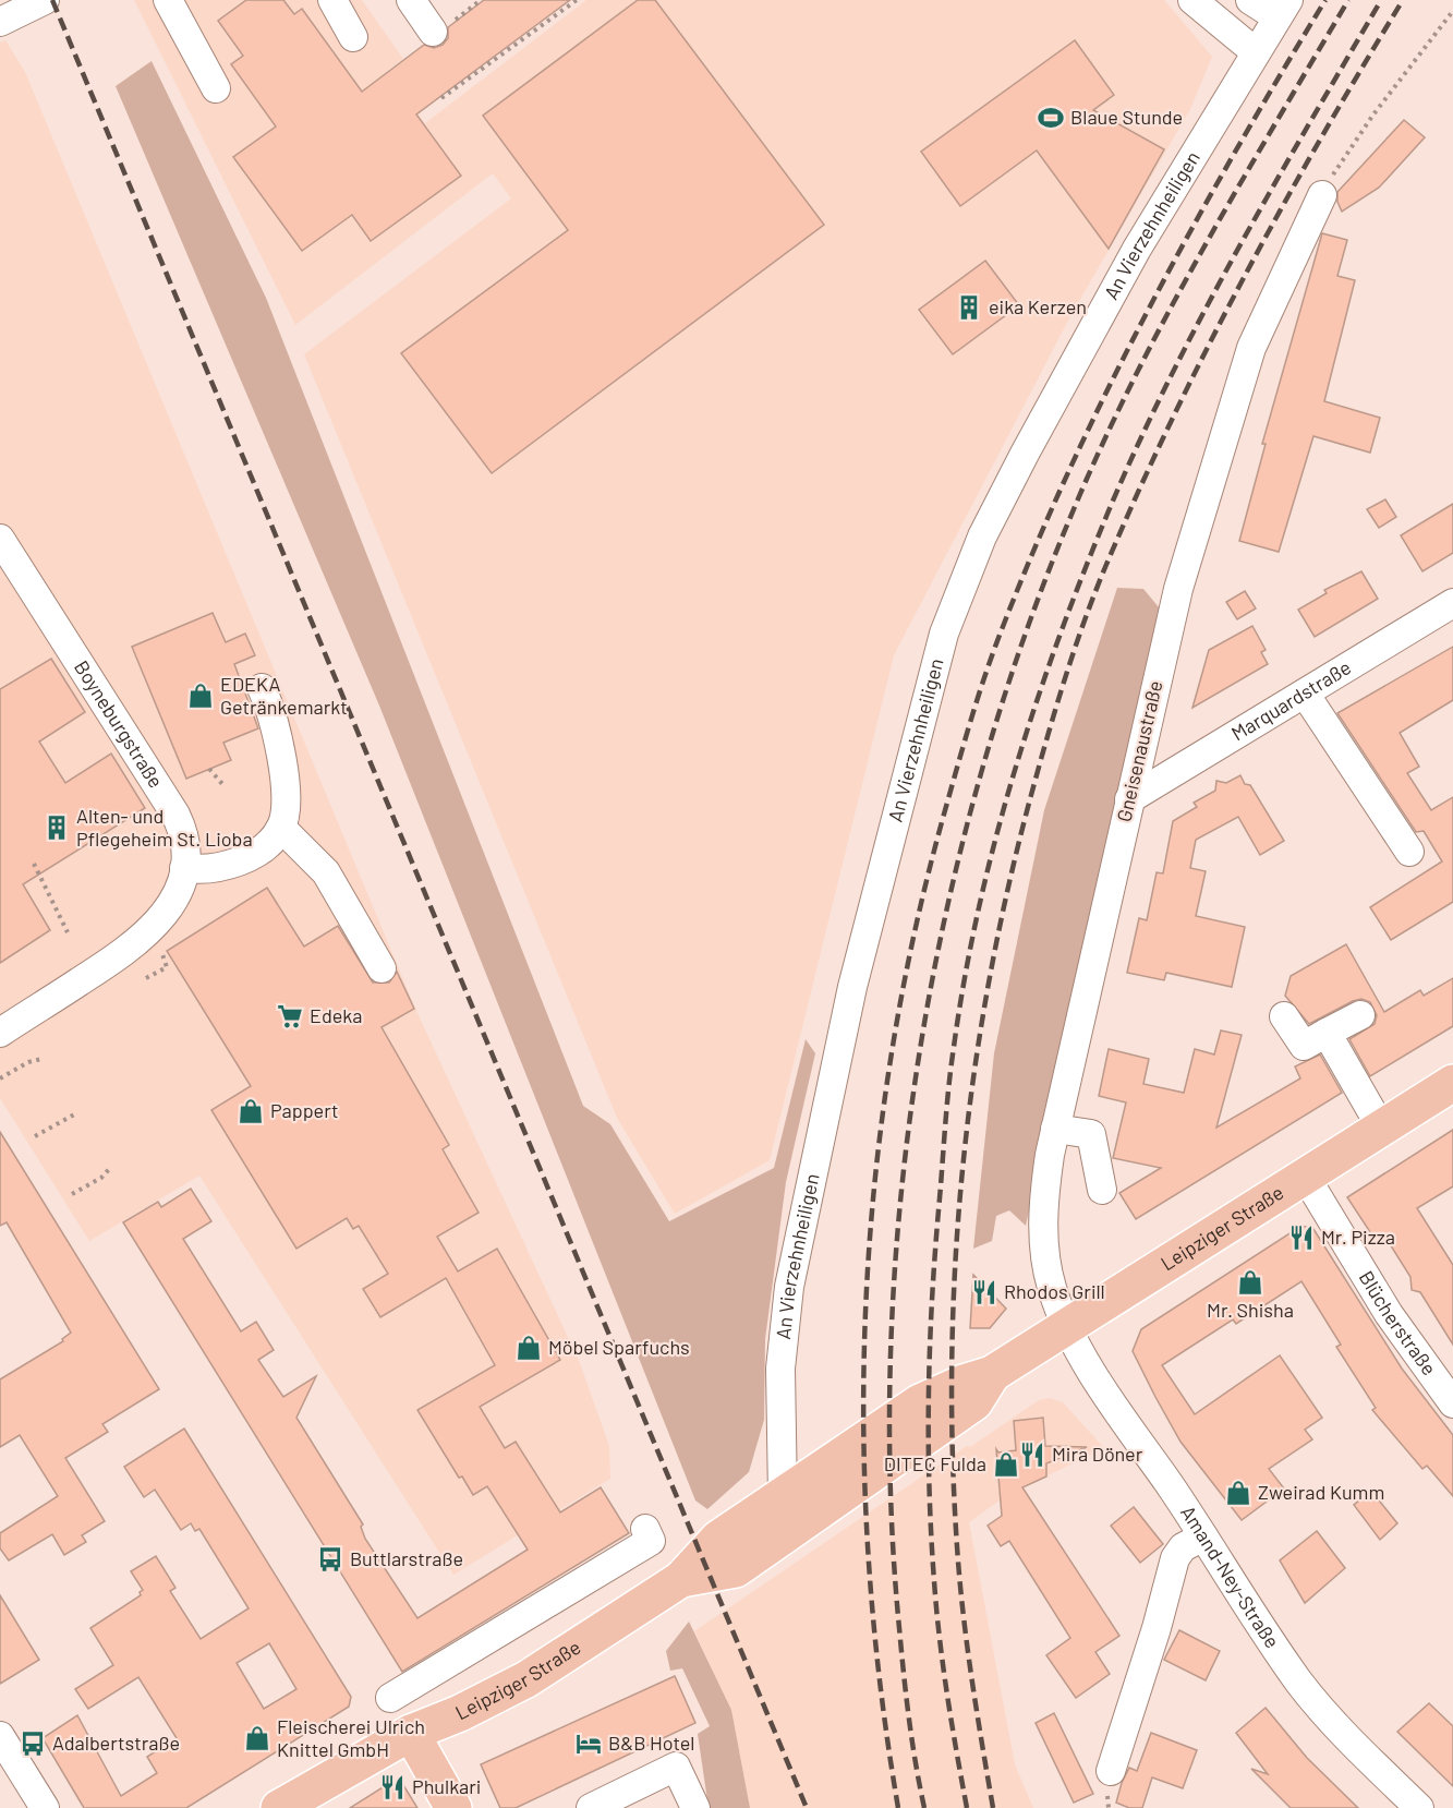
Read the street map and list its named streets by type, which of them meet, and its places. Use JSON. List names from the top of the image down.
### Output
{
  "streets": {
    "main road": ["Leipziger Straße"],
    "street": [
      "An Vierzehnheiligen",
      "Marquardstraße",
      "Boyneburgstraße",
      "Gneisenaustraße",
      "Blücherstraße",
      "Amand-Ney-Straße"
    ]
  },
  "crossings": [
    ["An Vierzehnheiligen", "Leipziger Straße"],
    ["Marquardstraße", "Gneisenaustraße"],
    ["Gneisenaustraße", "Leipziger Straße"],
    ["Gneisenaustraße", "Amand-Ney-Straße"],
    ["Leipziger Straße", "Blücherstraße"],
    ["Leipziger Straße", "Amand-Ney-Straße"]
  ],
  "places": {
    "sports": ["Blaue Stunde"],
    "building": ["eika Kerzen", "Alten- und Pflegeheim St. Lioba"],
    "shop": [
      "EDEKA Getränkemarkt",
      "Pappert",
      "Mr. Shisha",
      "Möbel Sparfuchs",
      "DITEC Fulda",
      "Zweirad Kumm",
      "Fleischerei Ulrich Knittel GmbH"
    ],
    "supermarket": ["Edeka"],
    "restaurant": [
      "Mr. Pizza",
      "Rhodos Grill",
      "Mira Döner",
      "Phulkari"
    ],
    "bus stop": ["Buttlarstraße", "Adalbertstraße"],
    "hotel": ["B&B Hotel"]
  }
}
